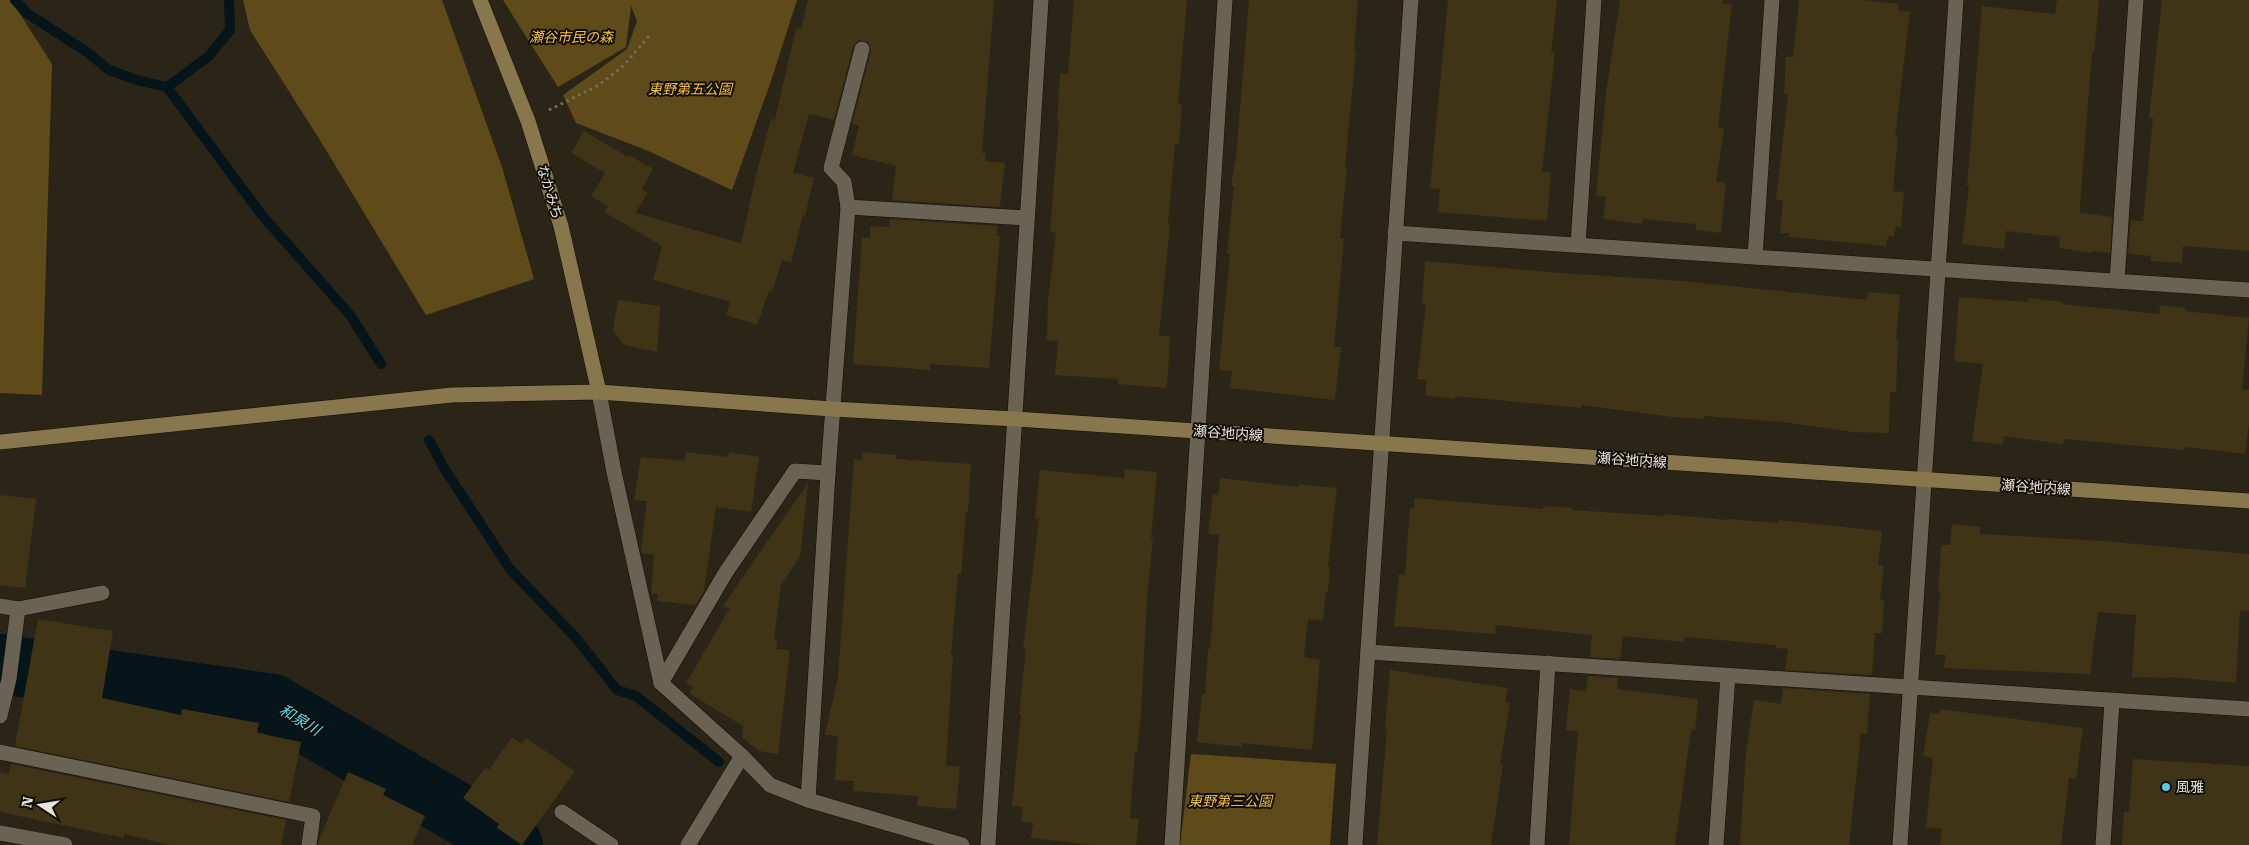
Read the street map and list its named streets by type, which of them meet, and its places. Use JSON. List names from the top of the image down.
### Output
{
  "streets": {
    "street": ["なかみち", "瀬谷地内線"]
  },
  "crossings": [
    ["なかみち", "瀬谷地内線"]
  ],
  "water": ["和泉川"],
  "parks": ["瀬谷市民の森", "東野第五公園", "東野第三公園"],
  "places": ["風雅"],
  "north": "left"
}
